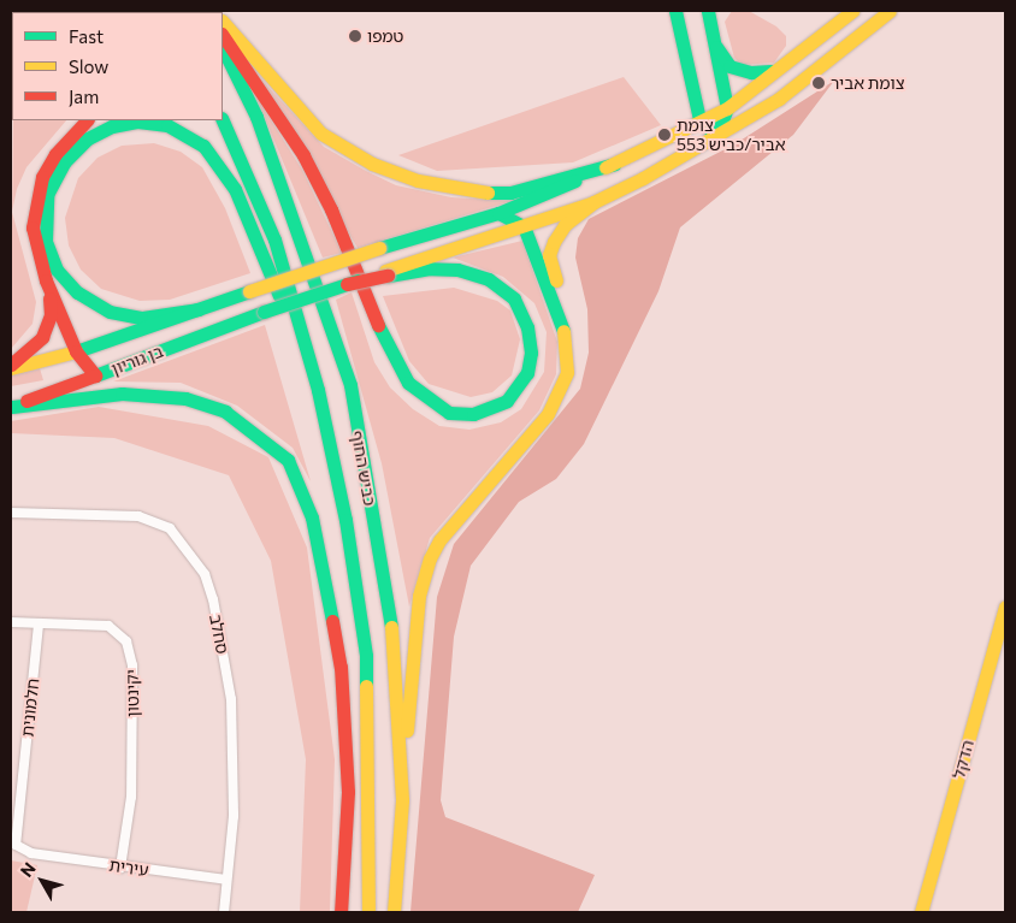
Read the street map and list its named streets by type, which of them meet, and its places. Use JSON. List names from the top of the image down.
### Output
{
  "streets": {
    "main road": ["בן גוריון", "כביש החוף", "הדקל"],
    "street": [
      "סחלב",
      "יקינטון",
      "חלמונית",
      "עירית"
    ]
  },
  "crossings": [
    ["סחלב", "עירית"],
    ["יקינטון", "חלמונית"],
    ["יקינטון", "עירית"],
    ["חלמונית", "עירית"]
  ],
  "places": ["טמפו", "צומת אביר", "צומת אביר/כביש 553"],
  "legend": ["Fast", "Slow", "Jam"],
  "north": "top left"
}
